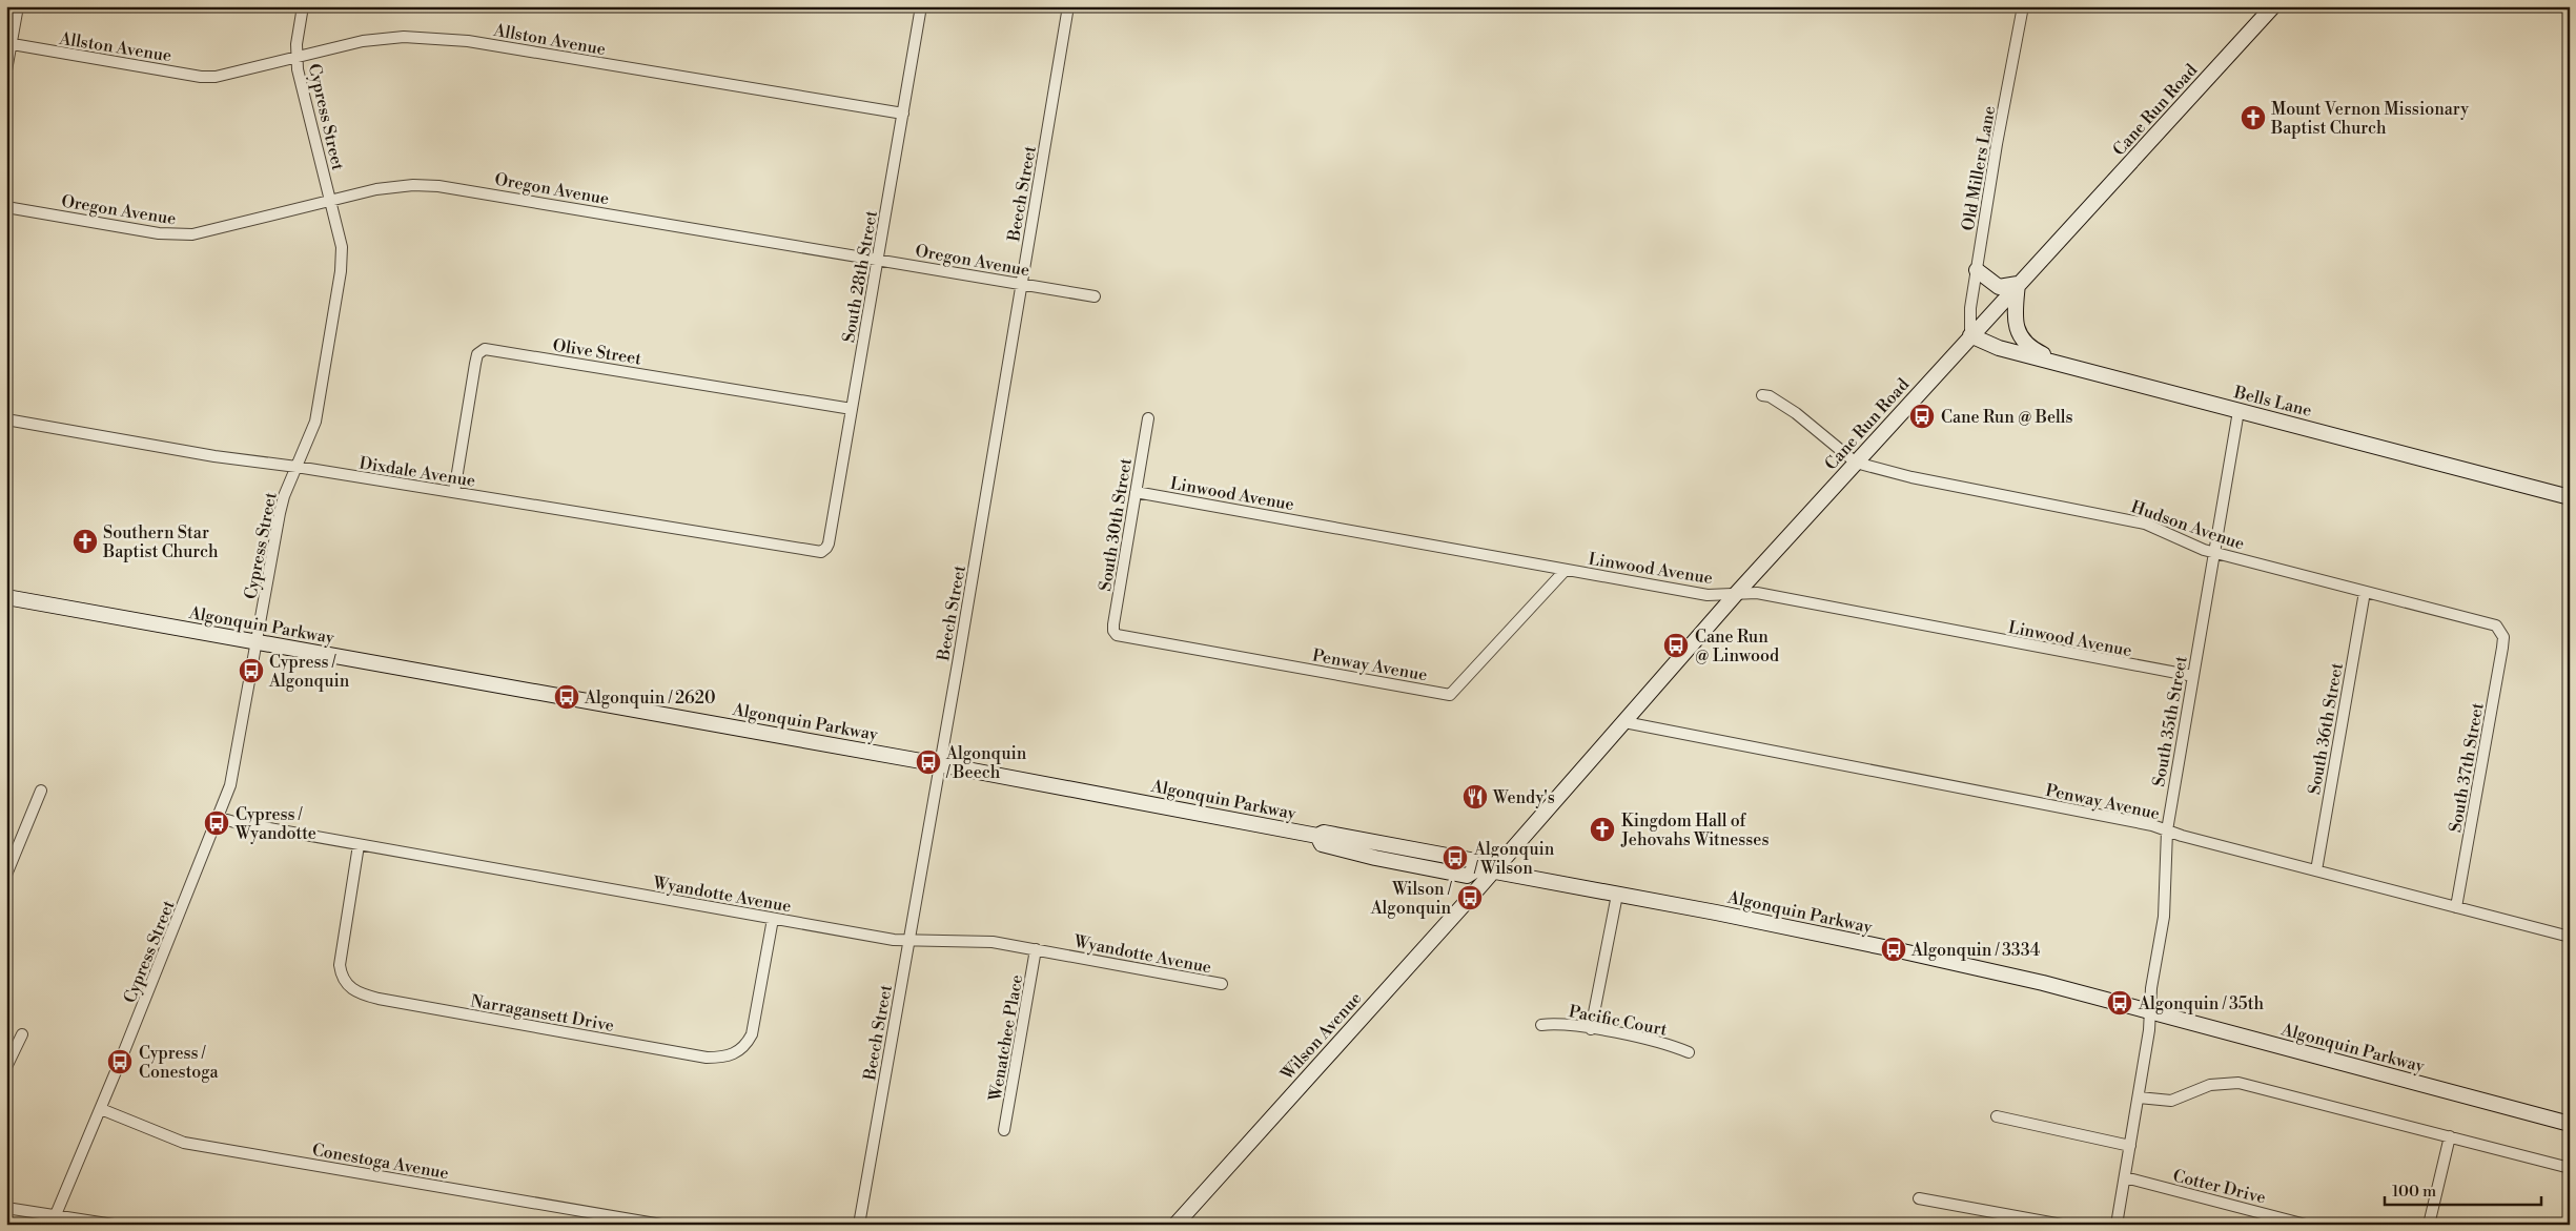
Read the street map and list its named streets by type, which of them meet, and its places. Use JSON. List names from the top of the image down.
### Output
{
  "streets": {
    "main road": [
      "Cane Run Road",
      "Bells Lane",
      "Algonquin Parkway",
      "Wilson Avenue"
    ],
    "street": [
      "Allston Avenue",
      "Cypress Street",
      "Old Millers Lane",
      "Oregon Avenue",
      "Beech Street",
      "South 28th Street",
      "Olive Street",
      "Dixdale Avenue",
      "Linwood Avenue",
      "South 30th Street",
      "Hudson Avenue",
      "Penway Avenue",
      "South 35th Street",
      "South 36th Street",
      "South 37th Street",
      "Wyandotte Avenue",
      "Narragansett Drive",
      "Pacific Court",
      "Wenatchee Place",
      "Conestoga Avenue",
      "Cotter Drive"
    ]
  },
  "crossings": [
    ["Allston Avenue", "Cypress Street"],
    ["Allston Avenue", "South 28th Street"],
    ["Cane Run Road", "Old Millers Lane"],
    ["Cane Run Road", "Bells Lane"],
    ["Cane Run Road", "Linwood Avenue"],
    ["Cane Run Road", "Hudson Avenue"],
    ["Cane Run Road", "Algonquin Parkway"],
    ["Cane Run Road", "Penway Avenue"],
    ["Cane Run Road", "Wilson Avenue"],
    ["Cypress Street", "Oregon Avenue"],
    ["Cypress Street", "Dixdale Avenue"],
    ["Cypress Street", "Algonquin Parkway"],
    ["Cypress Street", "Wyandotte Avenue"],
    ["Cypress Street", "Conestoga Avenue"],
    ["Old Millers Lane", "Bells Lane"],
    ["Oregon Avenue", "Beech Street"],
    ["Oregon Avenue", "South 28th Street"],
    ["Beech Street", "Algonquin Parkway"],
    ["Beech Street", "Wyandotte Avenue"],
    ["South 28th Street", "Olive Street"],
    ["South 28th Street", "Dixdale Avenue"],
    ["Olive Street", "Dixdale Avenue"],
    ["Bells Lane", "South 35th Street"],
    ["Linwood Avenue", "South 30th Street"],
    ["Linwood Avenue", "Penway Avenue"],
    ["Linwood Avenue", "South 35th Street"],
    ["South 30th Street", "Penway Avenue"],
    ["Hudson Avenue", "South 35th Street"],
    ["Hudson Avenue", "South 36th Street"],
    ["Hudson Avenue", "South 37th Street"],
    ["Algonquin Parkway", "South 35th Street"],
    ["Algonquin Parkway", "Wilson Avenue"],
    ["Penway Avenue", "South 35th Street"],
    ["Penway Avenue", "South 36th Street"],
    ["Penway Avenue", "South 37th Street"],
    ["South 35th Street", "Cotter Drive"],
    ["Wyandotte Avenue", "Narragansett Drive"],
    ["Wyandotte Avenue", "Wenatchee Place"]
  ],
  "places": {
    "church": ["Mount Vernon Missionary Baptist Church", "Southern Star Baptist Church", "Kingdom Hall of Jehovahs Witnesses"],
    "bus stop": [
      "Cane Run @ Bells",
      "Cane Run @ Linwood",
      "Cypress / Algonquin",
      "Algonquin / 2620",
      "Algonquin / Beech",
      "Cypress / Wyandotte",
      "Algonquin / Wilson",
      "Wilson / Algonquin",
      "Algonquin / 3334",
      "Algonquin / 35th",
      "Cypress / Conestoga"
    ],
    "restaurant": ["Wendy's"]
  },
  "scale_bar": "100 m"
}
